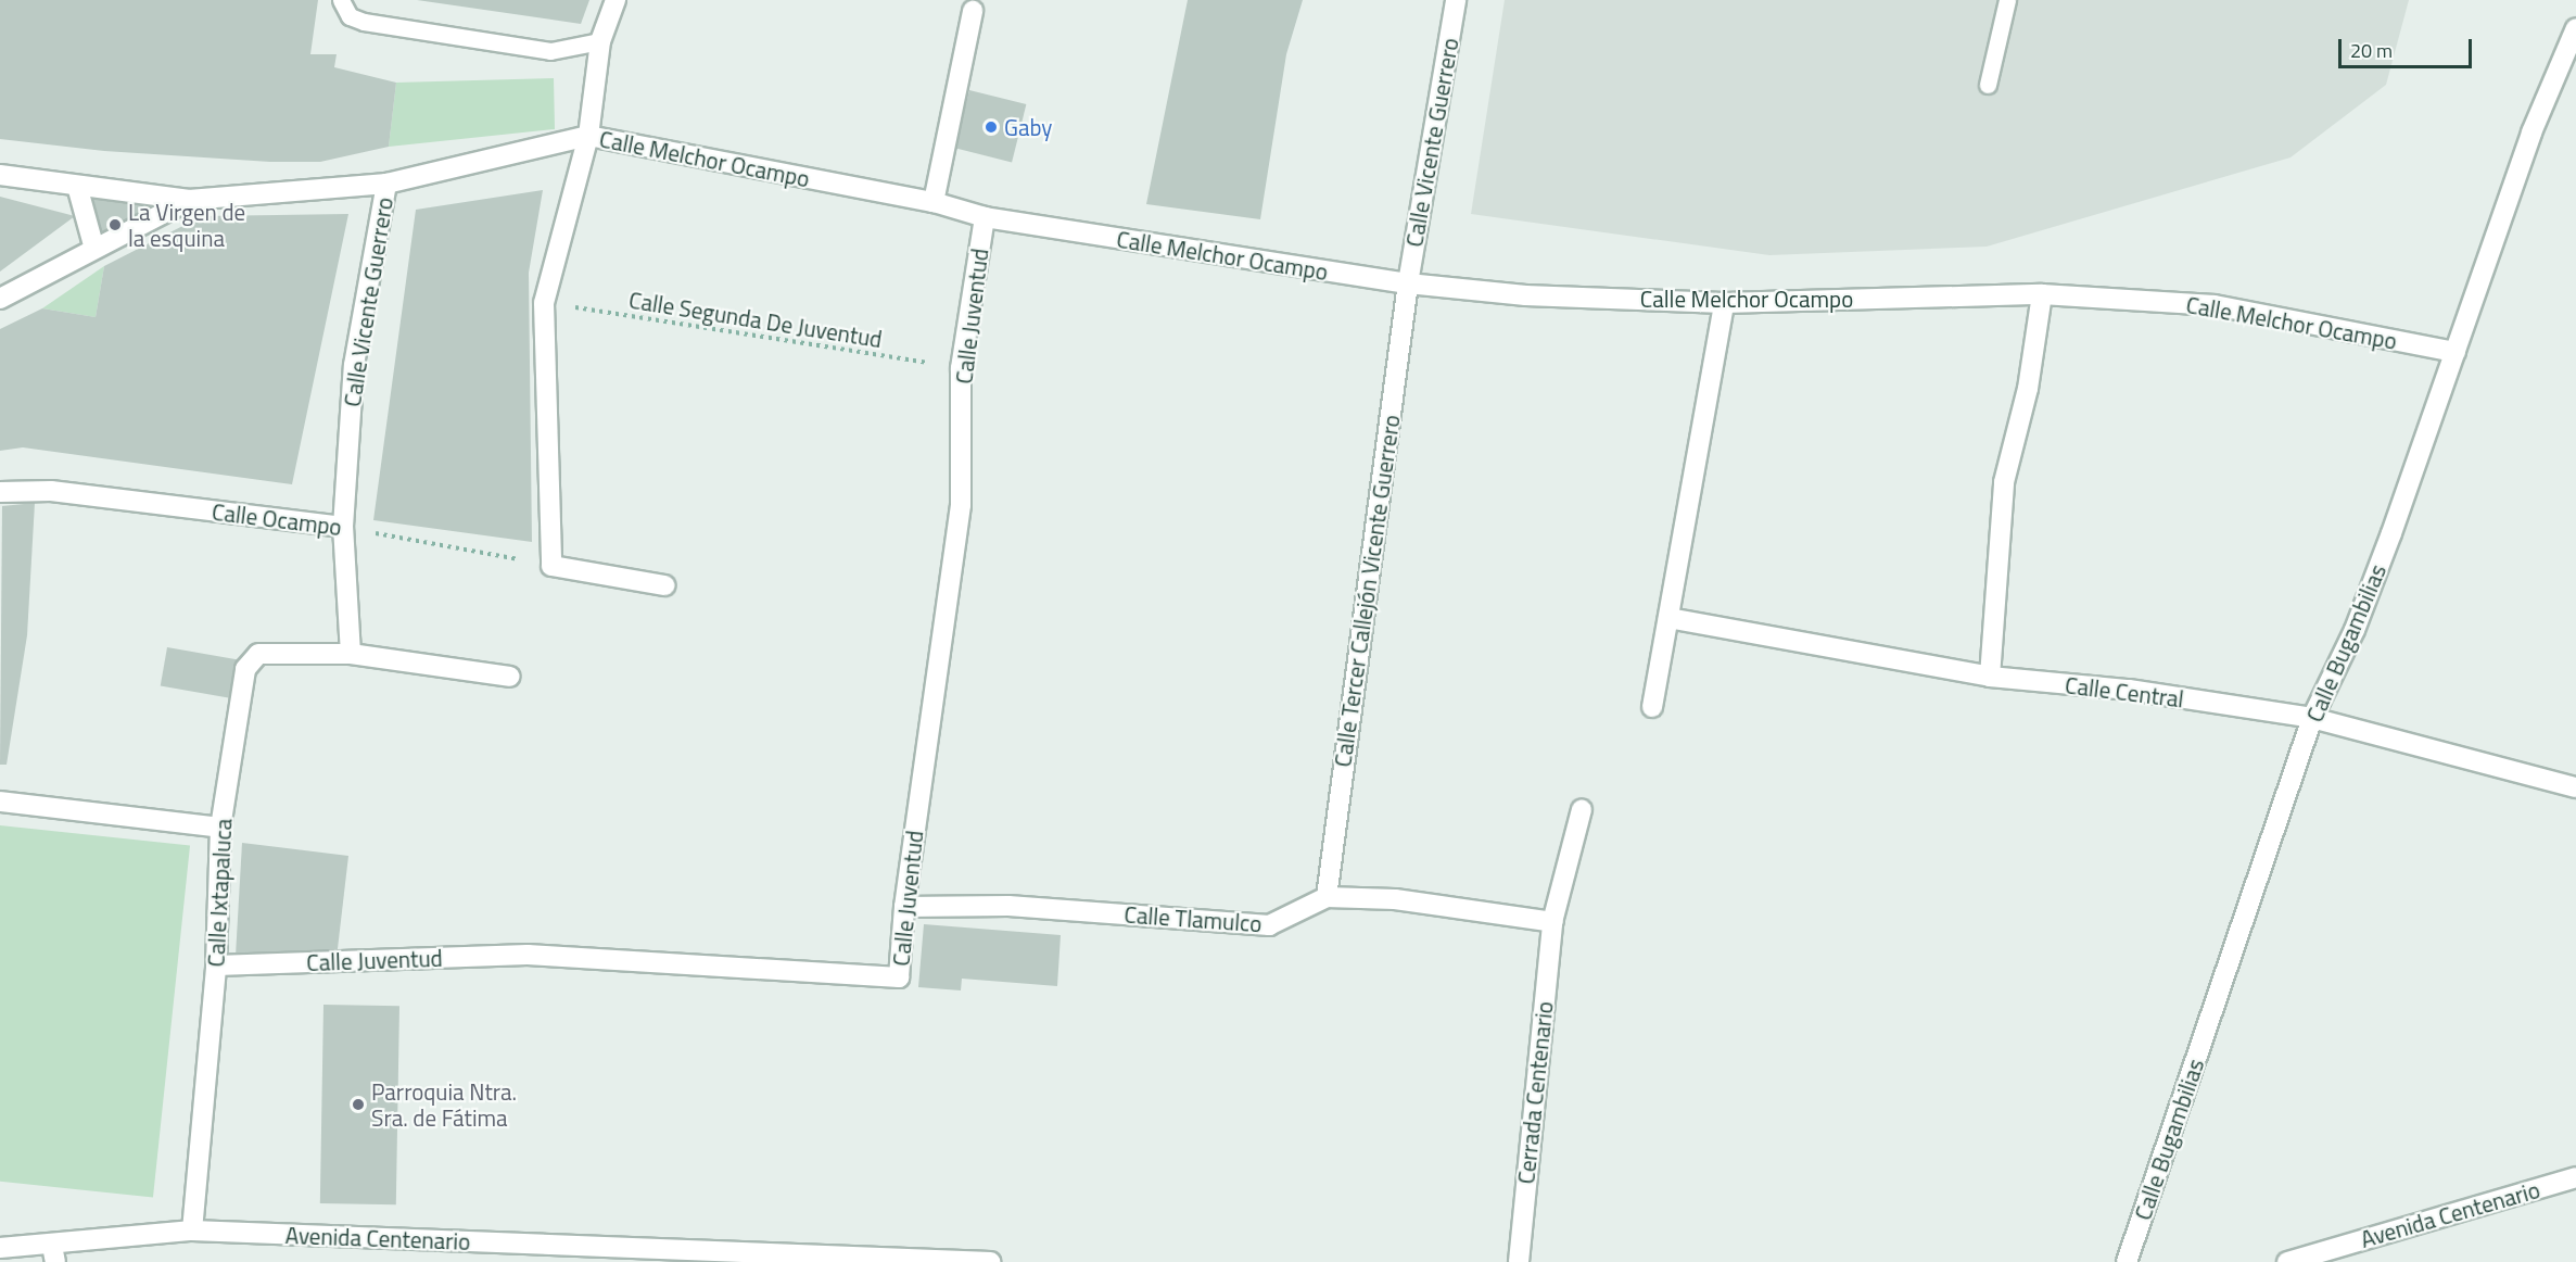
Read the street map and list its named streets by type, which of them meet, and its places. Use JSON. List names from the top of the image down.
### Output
{
  "streets": {
    "street": [
      "Calle Vicente Guerrero",
      "Calle Melchor Ocampo",
      "Calle Juventud",
      "Calle Ocampo",
      "Calle Tercer Callejón Vicente Guerrero",
      "Calle Bugambilias",
      "Calle Central",
      "Calle Ixtapaluca",
      "Calle Tlamulco",
      "Cerrada Centenario",
      "Avenida Centenario"
    ],
    "path": ["Calle Segunda De Juventud"]
  },
  "crossings": [
    ["Calle Vicente Guerrero", "Calle Melchor Ocampo"],
    ["Calle Vicente Guerrero", "Calle Ocampo"],
    ["Calle Vicente Guerrero", "Calle Tercer Callejón Vicente Guerrero"],
    ["Calle Vicente Guerrero", "Calle Ixtapaluca"],
    ["Calle Melchor Ocampo", "Calle Juventud"],
    ["Calle Melchor Ocampo", "Calle Tercer Callejón Vicente Guerrero"],
    ["Calle Melchor Ocampo", "Calle Bugambilias"],
    ["Calle Juventud", "Calle Segunda De Juventud"],
    ["Calle Juventud", "Calle Ixtapaluca"],
    ["Calle Juventud", "Calle Tlamulco"],
    ["Calle Tercer Callejón Vicente Guerrero", "Calle Tlamulco"],
    ["Calle Bugambilias", "Calle Central"],
    ["Calle Ixtapaluca", "Avenida Centenario"],
    ["Calle Tlamulco", "Cerrada Centenario"]
  ],
  "places": ["Gaby", "La Virgen de la esquina", "Parroquia Ntra. Sra. de Fátima"],
  "scale_bar": "20 m"
}
